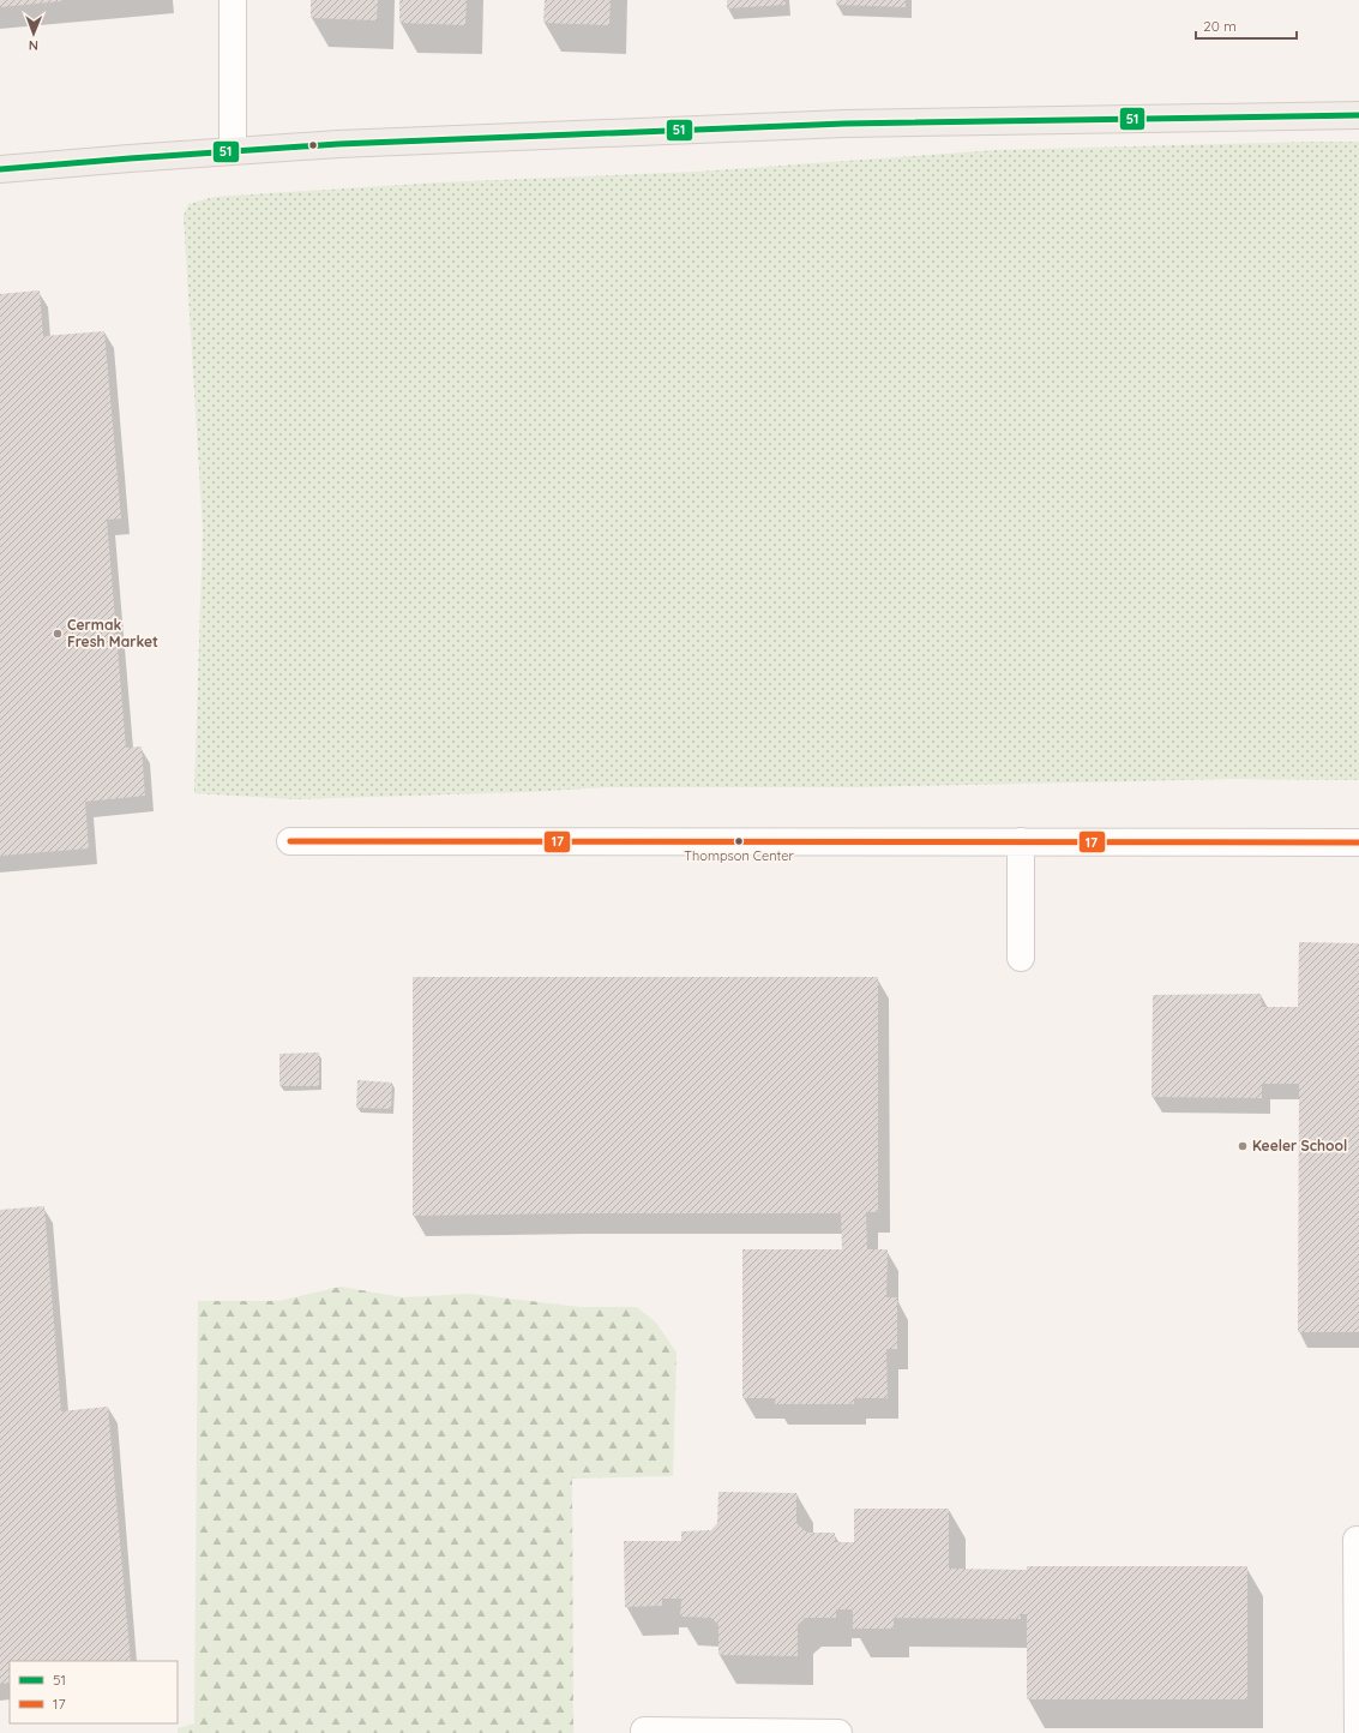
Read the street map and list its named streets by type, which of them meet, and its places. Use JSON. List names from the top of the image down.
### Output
{
  "places": ["Cermak Fresh Market", "Thompson Center", "Keeler School"],
  "lines": ["transit line 51", "transit line 17"],
  "legend": ["51", "17"],
  "scale_bar": "20 m",
  "north": "bottom"
}
